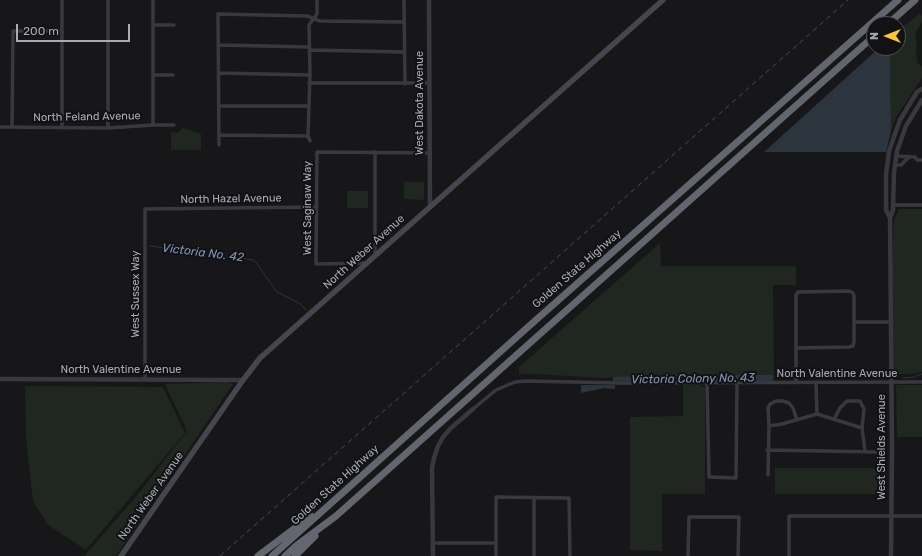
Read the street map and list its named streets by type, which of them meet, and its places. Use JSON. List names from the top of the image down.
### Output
{
  "streets": {
    "highway": ["Golden State Highway"],
    "main road": ["North Weber Avenue"],
    "street": [
      "West Dakota Avenue",
      "North Feland Avenue",
      "North Hazel Avenue",
      "West Saginaw Way",
      "West Sussex Way",
      "North Valentine Avenue",
      "West Shields Avenue"
    ]
  },
  "crossings": [
    ["West Dakota Avenue", "North Weber Avenue"],
    ["North Hazel Avenue", "West Saginaw Way"],
    ["North Hazel Avenue", "West Sussex Way"],
    ["West Saginaw Way", "North Weber Avenue"],
    ["North Weber Avenue", "North Valentine Avenue"],
    ["West Sussex Way", "North Valentine Avenue"],
    ["North Valentine Avenue", "West Shields Avenue"]
  ],
  "water": ["Victoria No. 42", "Victoria Colony No. 43"],
  "scale_bar": "200 m",
  "north": "left"
}
